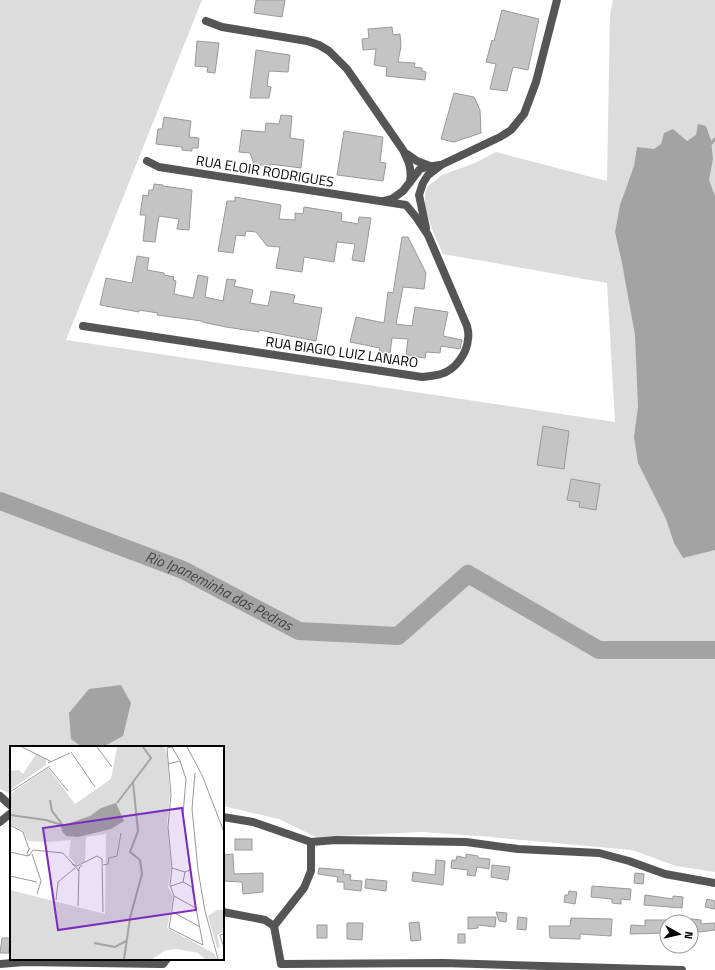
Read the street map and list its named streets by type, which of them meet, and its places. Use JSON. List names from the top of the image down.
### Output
{
  "streets": {
    "street": ["RUA ELOIR RODRIGUES", "RUA BIAGIO LUIZ LANARO"]
  },
  "crossings": [
    ["RUA ELOIR RODRIGUES", "RUA BIAGIO LUIZ LANARO"]
  ],
  "water": ["Rio Ipaneminha das Pedras"],
  "north": "right"
}
